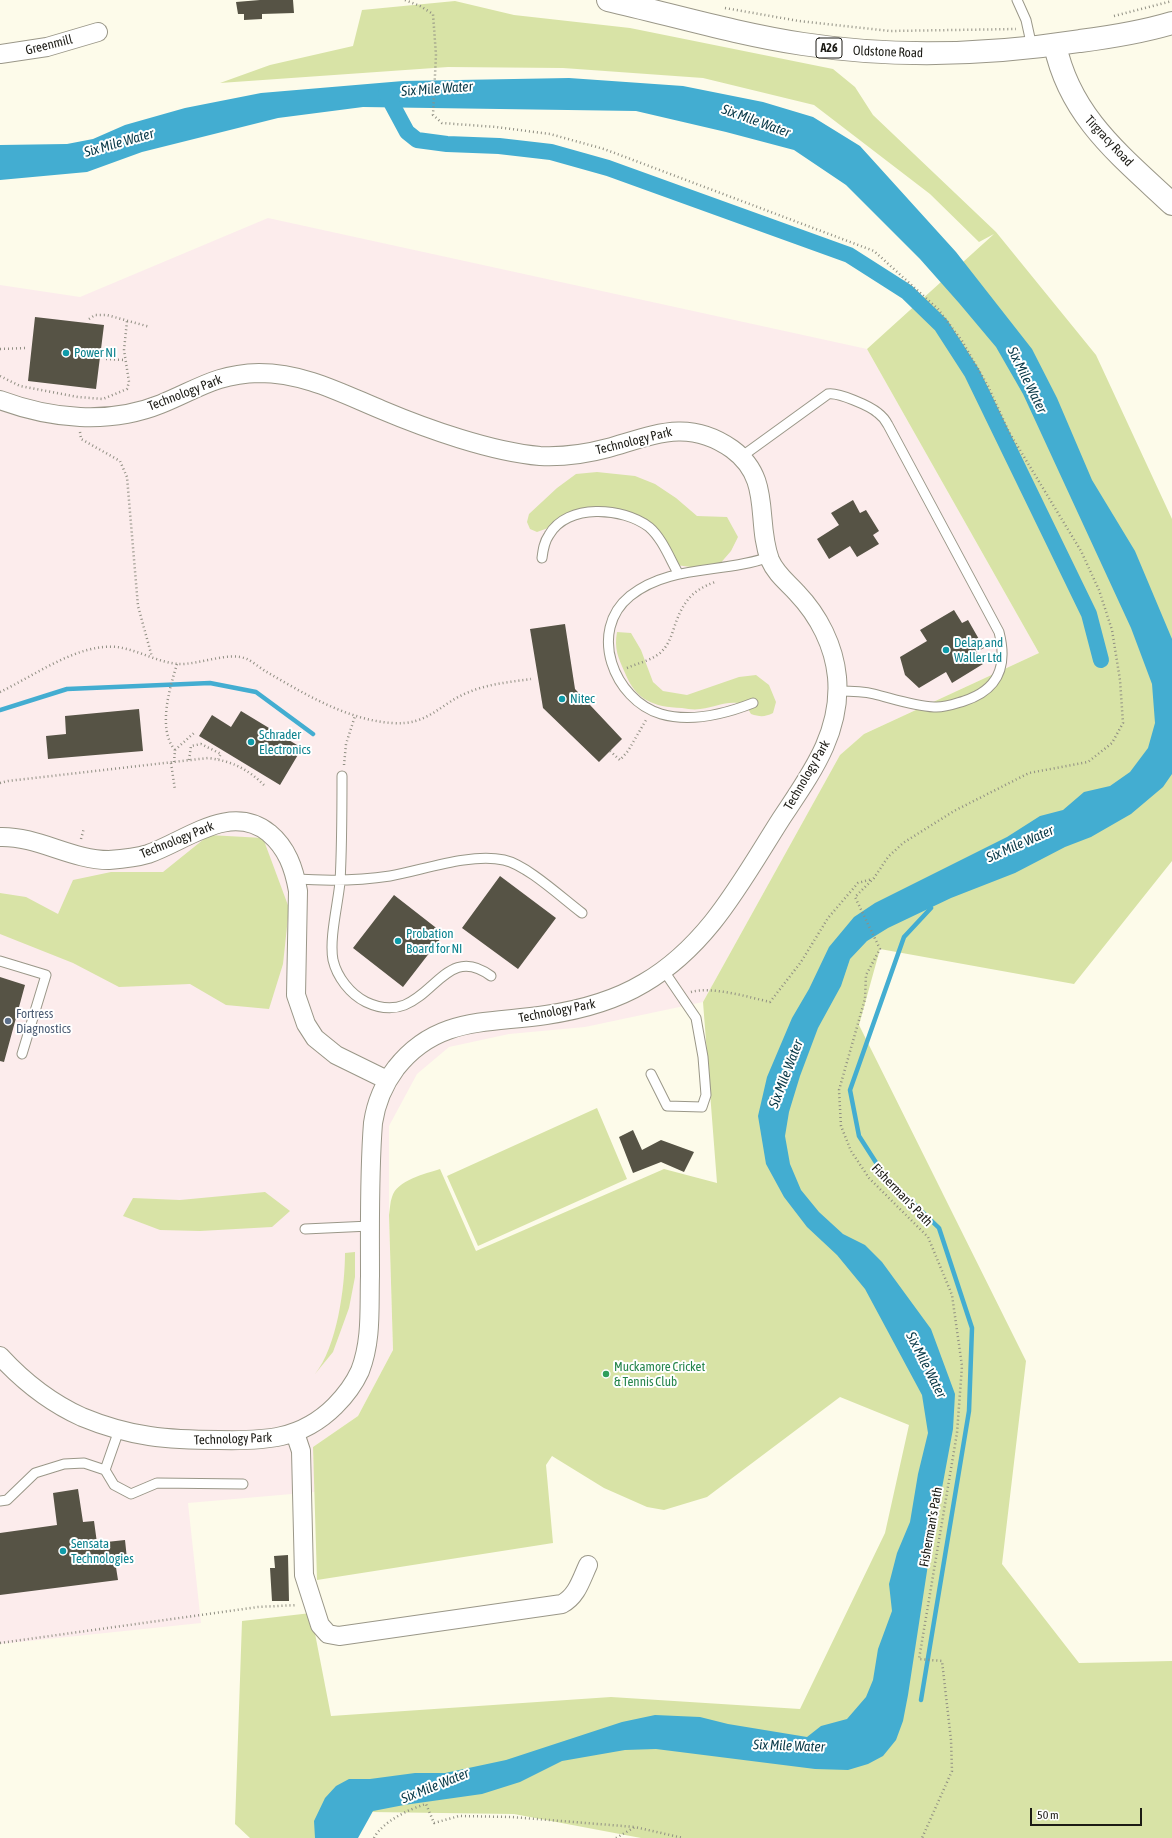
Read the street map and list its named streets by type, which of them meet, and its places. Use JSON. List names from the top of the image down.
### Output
{
  "streets": {
    "main road": ["A26", "Oldstone Road", "Tirgracy Road"],
    "street": ["Greenmill", "Technology Park"],
    "path": ["Fisherman's Path"]
  },
  "crossings": [
    ["Oldstone Road", "Tirgracy Road"]
  ],
  "water": ["Six Mile Water"],
  "places": [
    "Power NI",
    "Delap and Waller Ltd",
    "Nitec",
    "Schrader Electronics",
    "Probation Board for NI",
    "Fortress Diagnostics",
    "Muckamore Cricket & Tennis Club",
    "Sensata Technologies"
  ],
  "scale_bar": "50 m"
}
